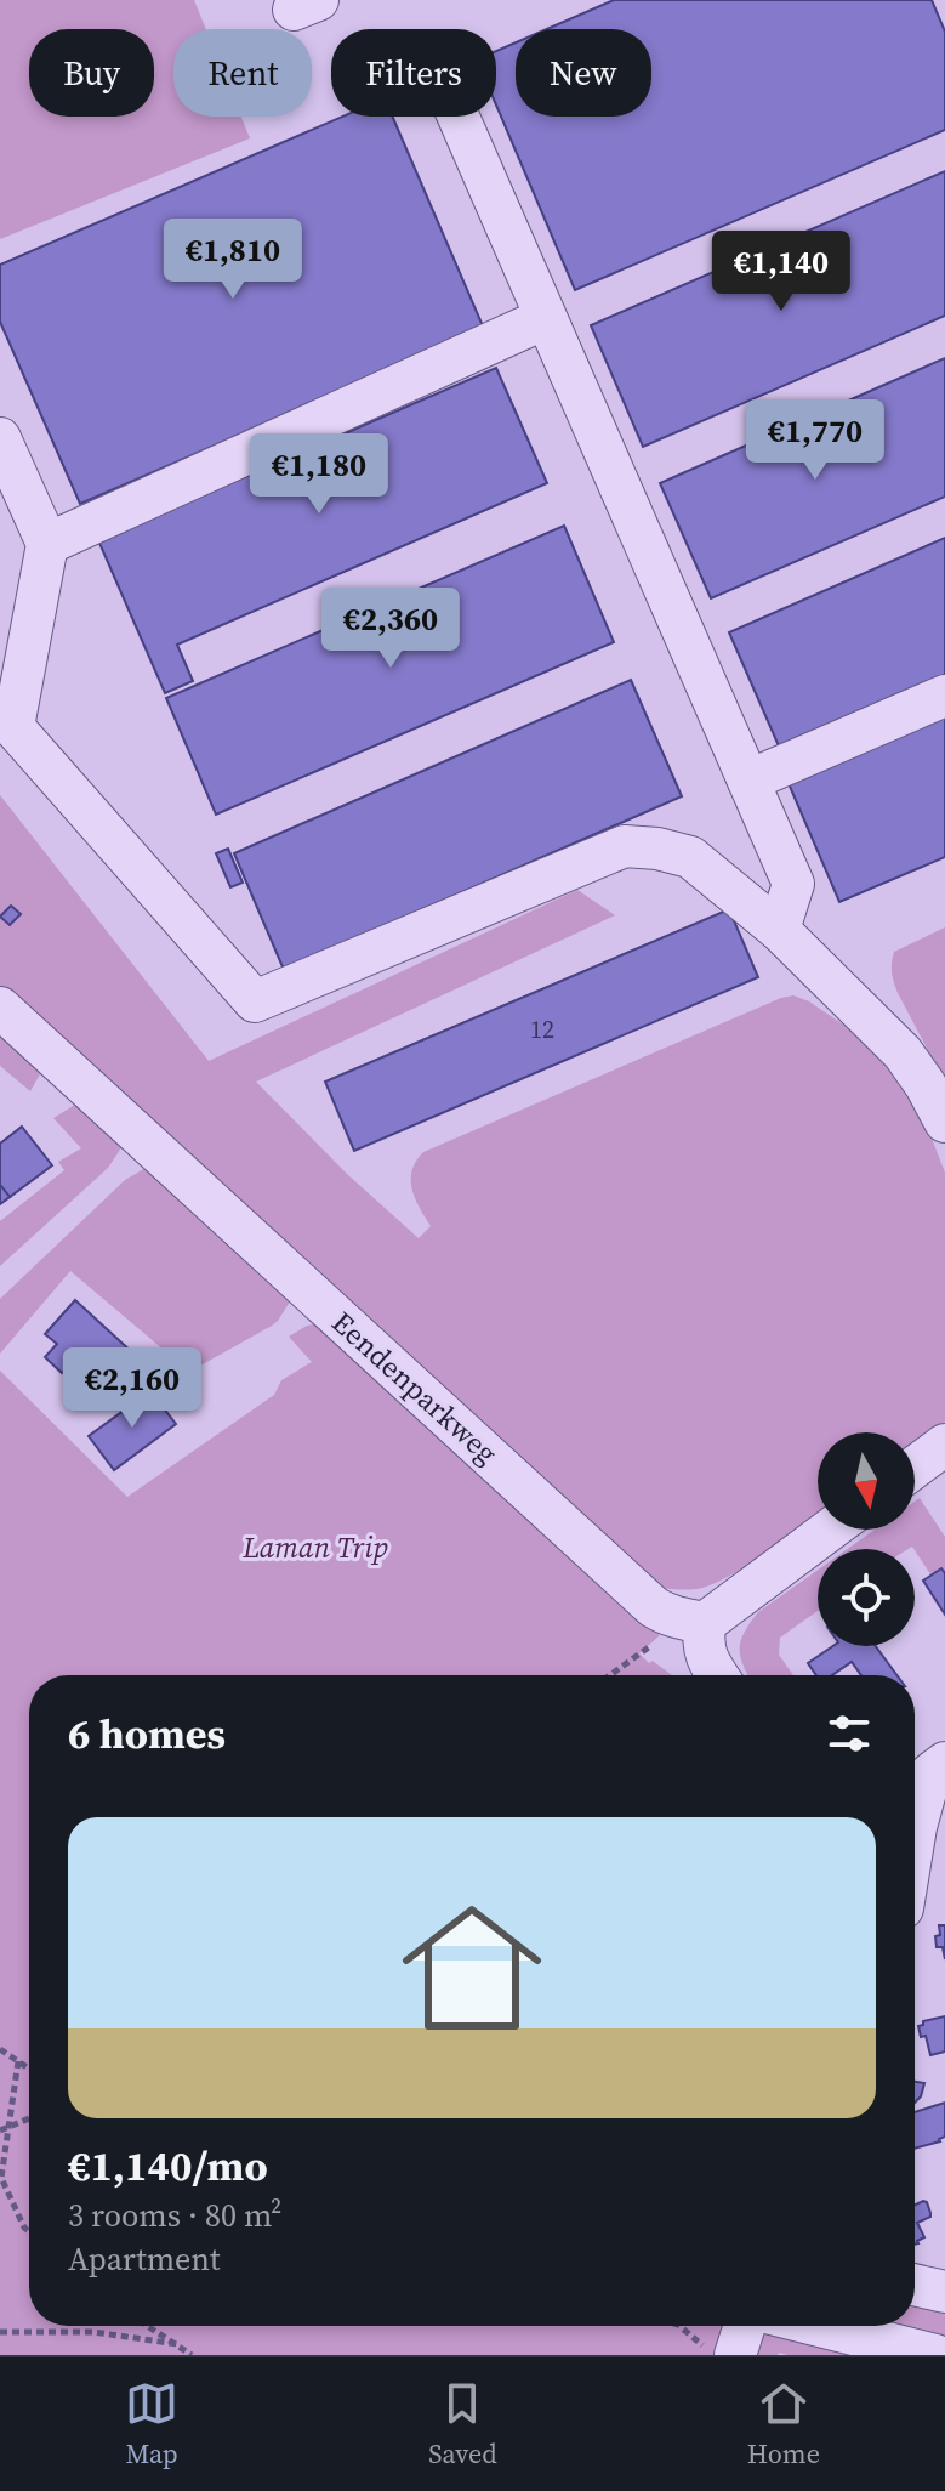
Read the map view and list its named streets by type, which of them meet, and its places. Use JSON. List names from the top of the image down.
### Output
{
  "streets": {
    "street": ["Eendenparkweg"]
  },
  "parks": ["Laman Trip"],
  "house_numbers": ["12"],
  "north": "bottom",
  "page": {
    "chip": [
      "Buy",
      "Rent",
      "Filters",
      "New"
    ],
    "price": [
      "€1,810",
      "€1,140",
      "€1,770",
      "€1,180",
      "€2,360",
      "€2,160"
    ],
    "heading": "6 homes",
    "list": [
      {
        "name": "€1,140/mo",
        "note": "3 rooms · 80 m² · Apartment"
      }
    ],
    "tabs": ["Map", "Saved", "Home"]
  }
}
